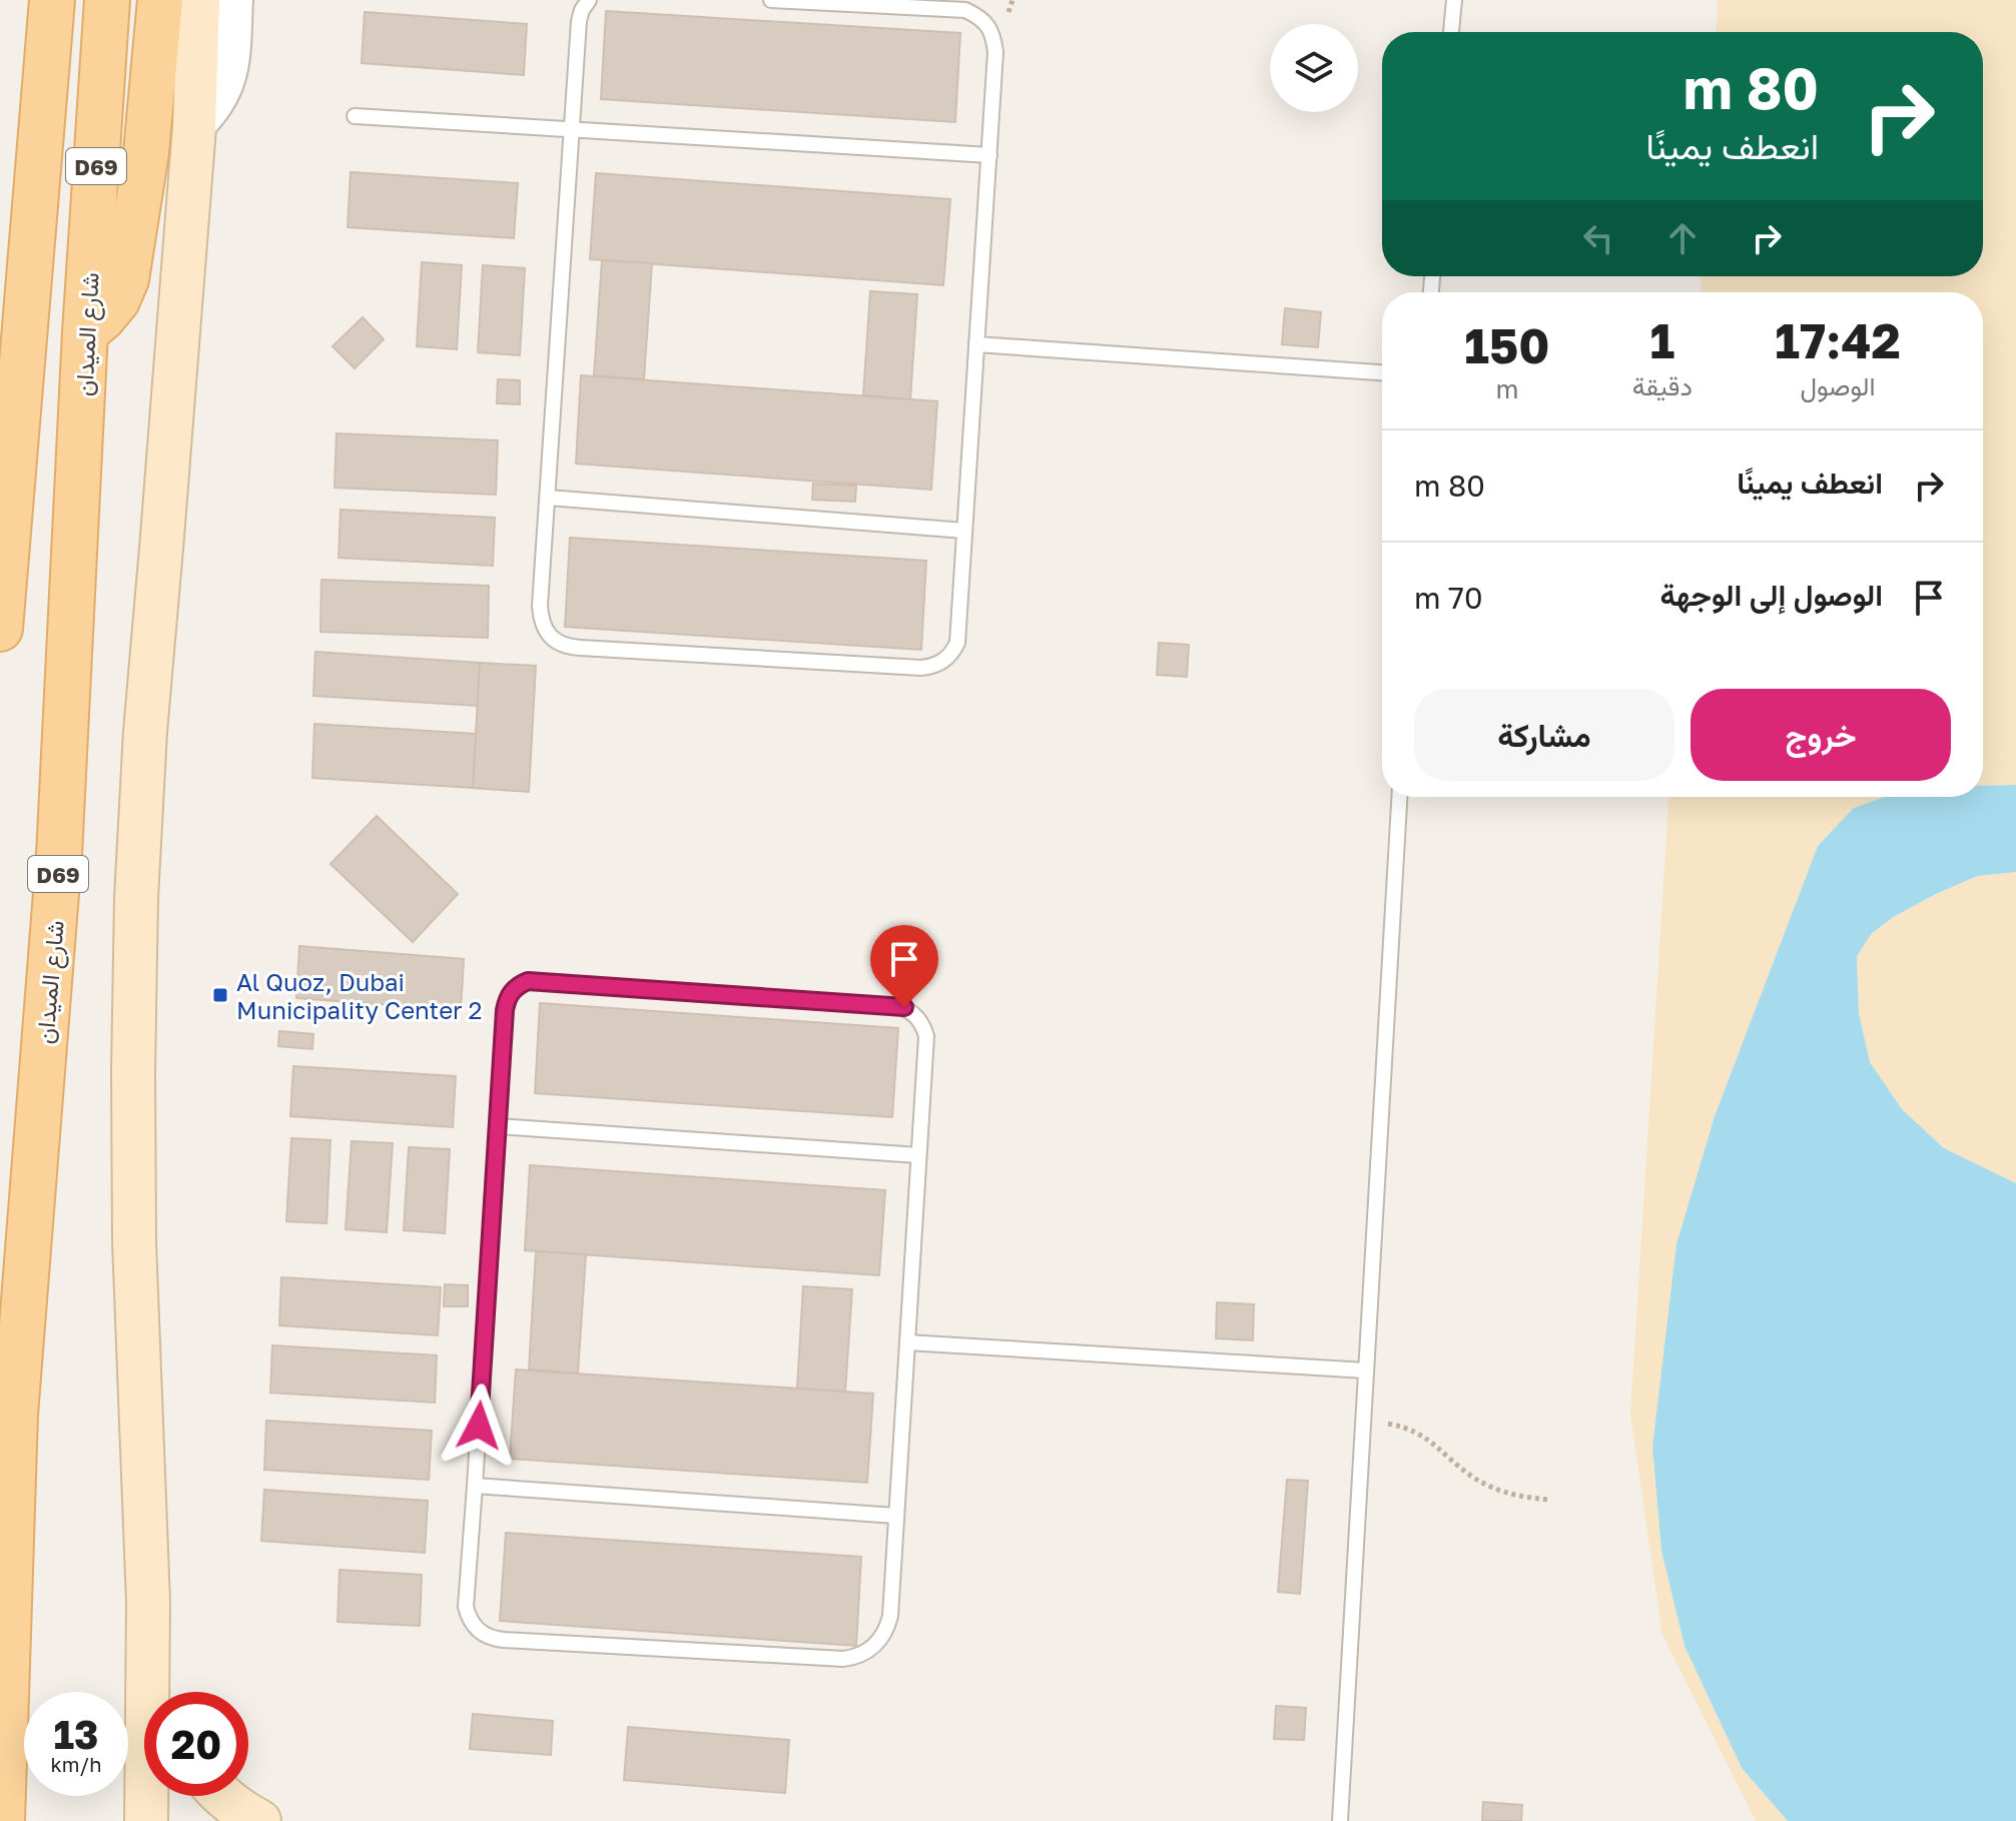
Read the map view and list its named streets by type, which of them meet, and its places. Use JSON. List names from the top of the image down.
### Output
{
  "streets": {
    "main road": ["D69", "شارع الميدان"]
  },
  "places": {
    "transit": ["Al Quoz, Dubai Municipality Center 2"]
  },
  "page": {
    "turn": ["80 m", "انعطف يمينًا"],
    "eta": [
      "17:42",
      "الوصول",
      "1",
      "دقيقة",
      "150",
      "m"
    ],
    "list": [
      {
        "name": "انعطف يمينًا",
        "value": "80 m"
      },
      {
        "name": "الوصول إلى الوجهة",
        "value": "70 m"
      }
    ],
    "buttons": ["خروج", "مشاركة"],
    "speed": "13 km/h",
    "limit": "20"
  }
}
